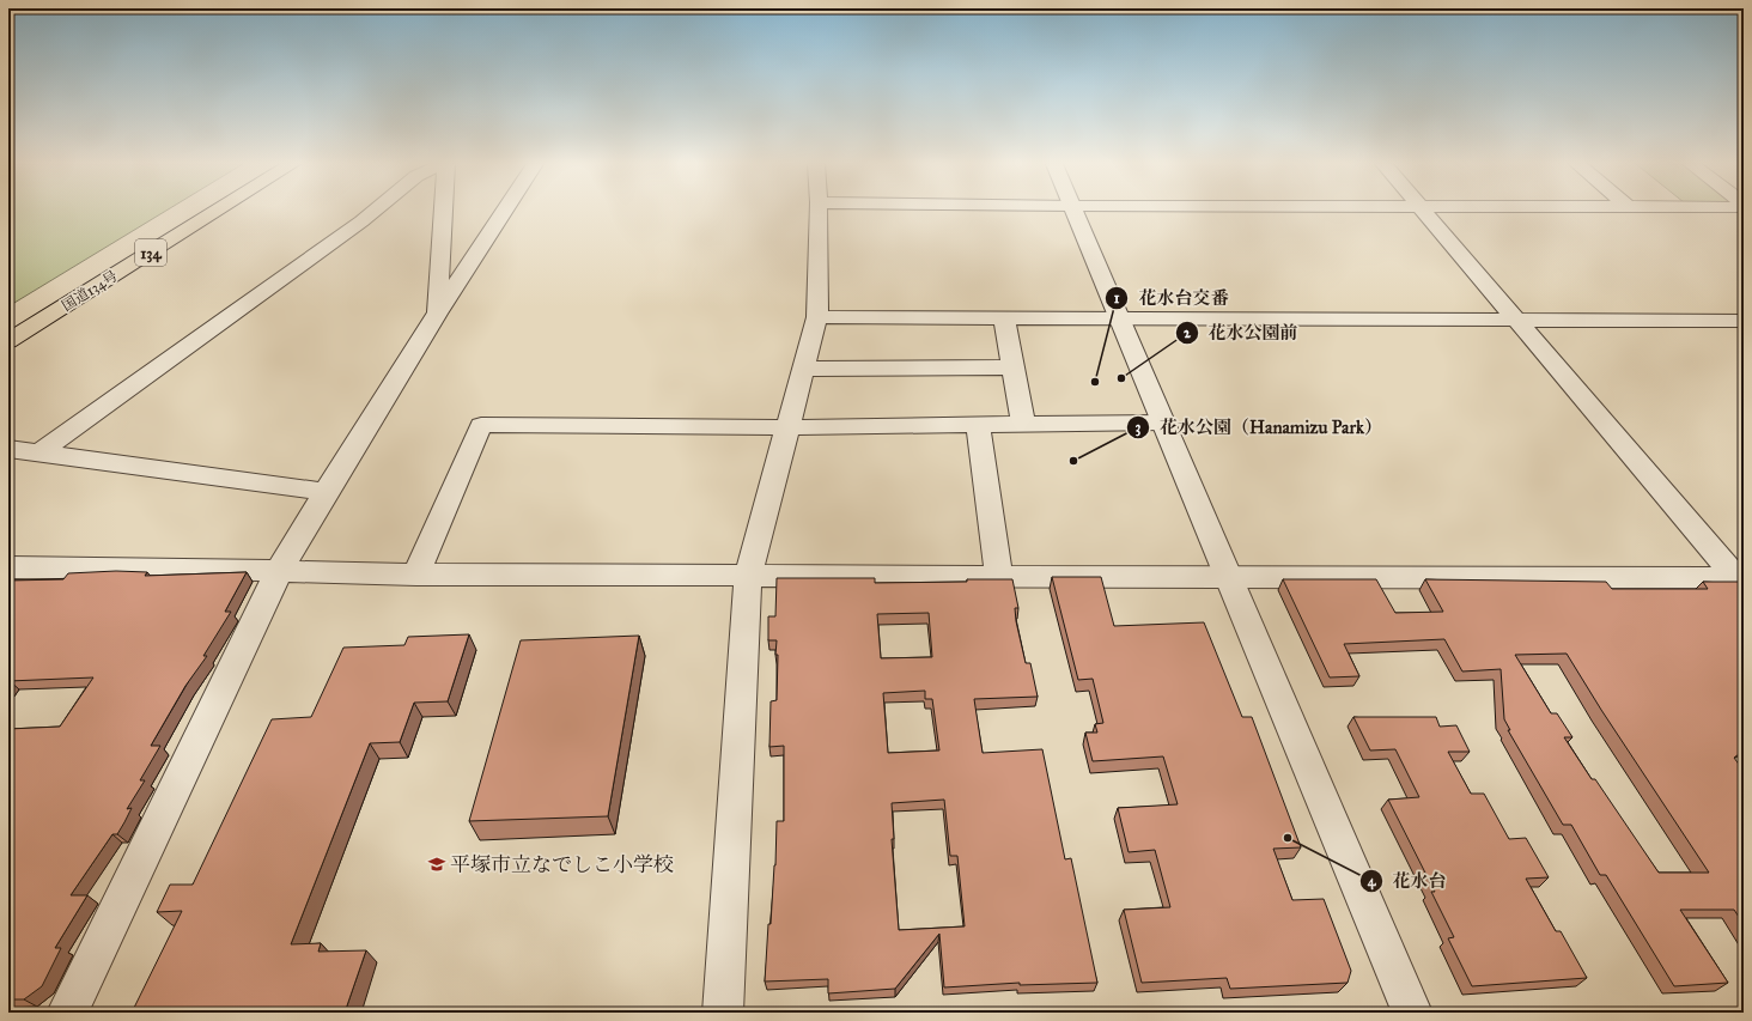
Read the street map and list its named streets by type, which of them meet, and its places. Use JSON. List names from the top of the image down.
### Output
{
  "streets": {
    "highway": ["134", "国道134号"]
  },
  "places": {
    "other": [
      "花水公園前",
      "花水台交番",
      "花水公園（Hanamizu Park）",
      "花水台"
    ],
    "school or university": ["平塚市立なでしこ小学校"]
  }
}
